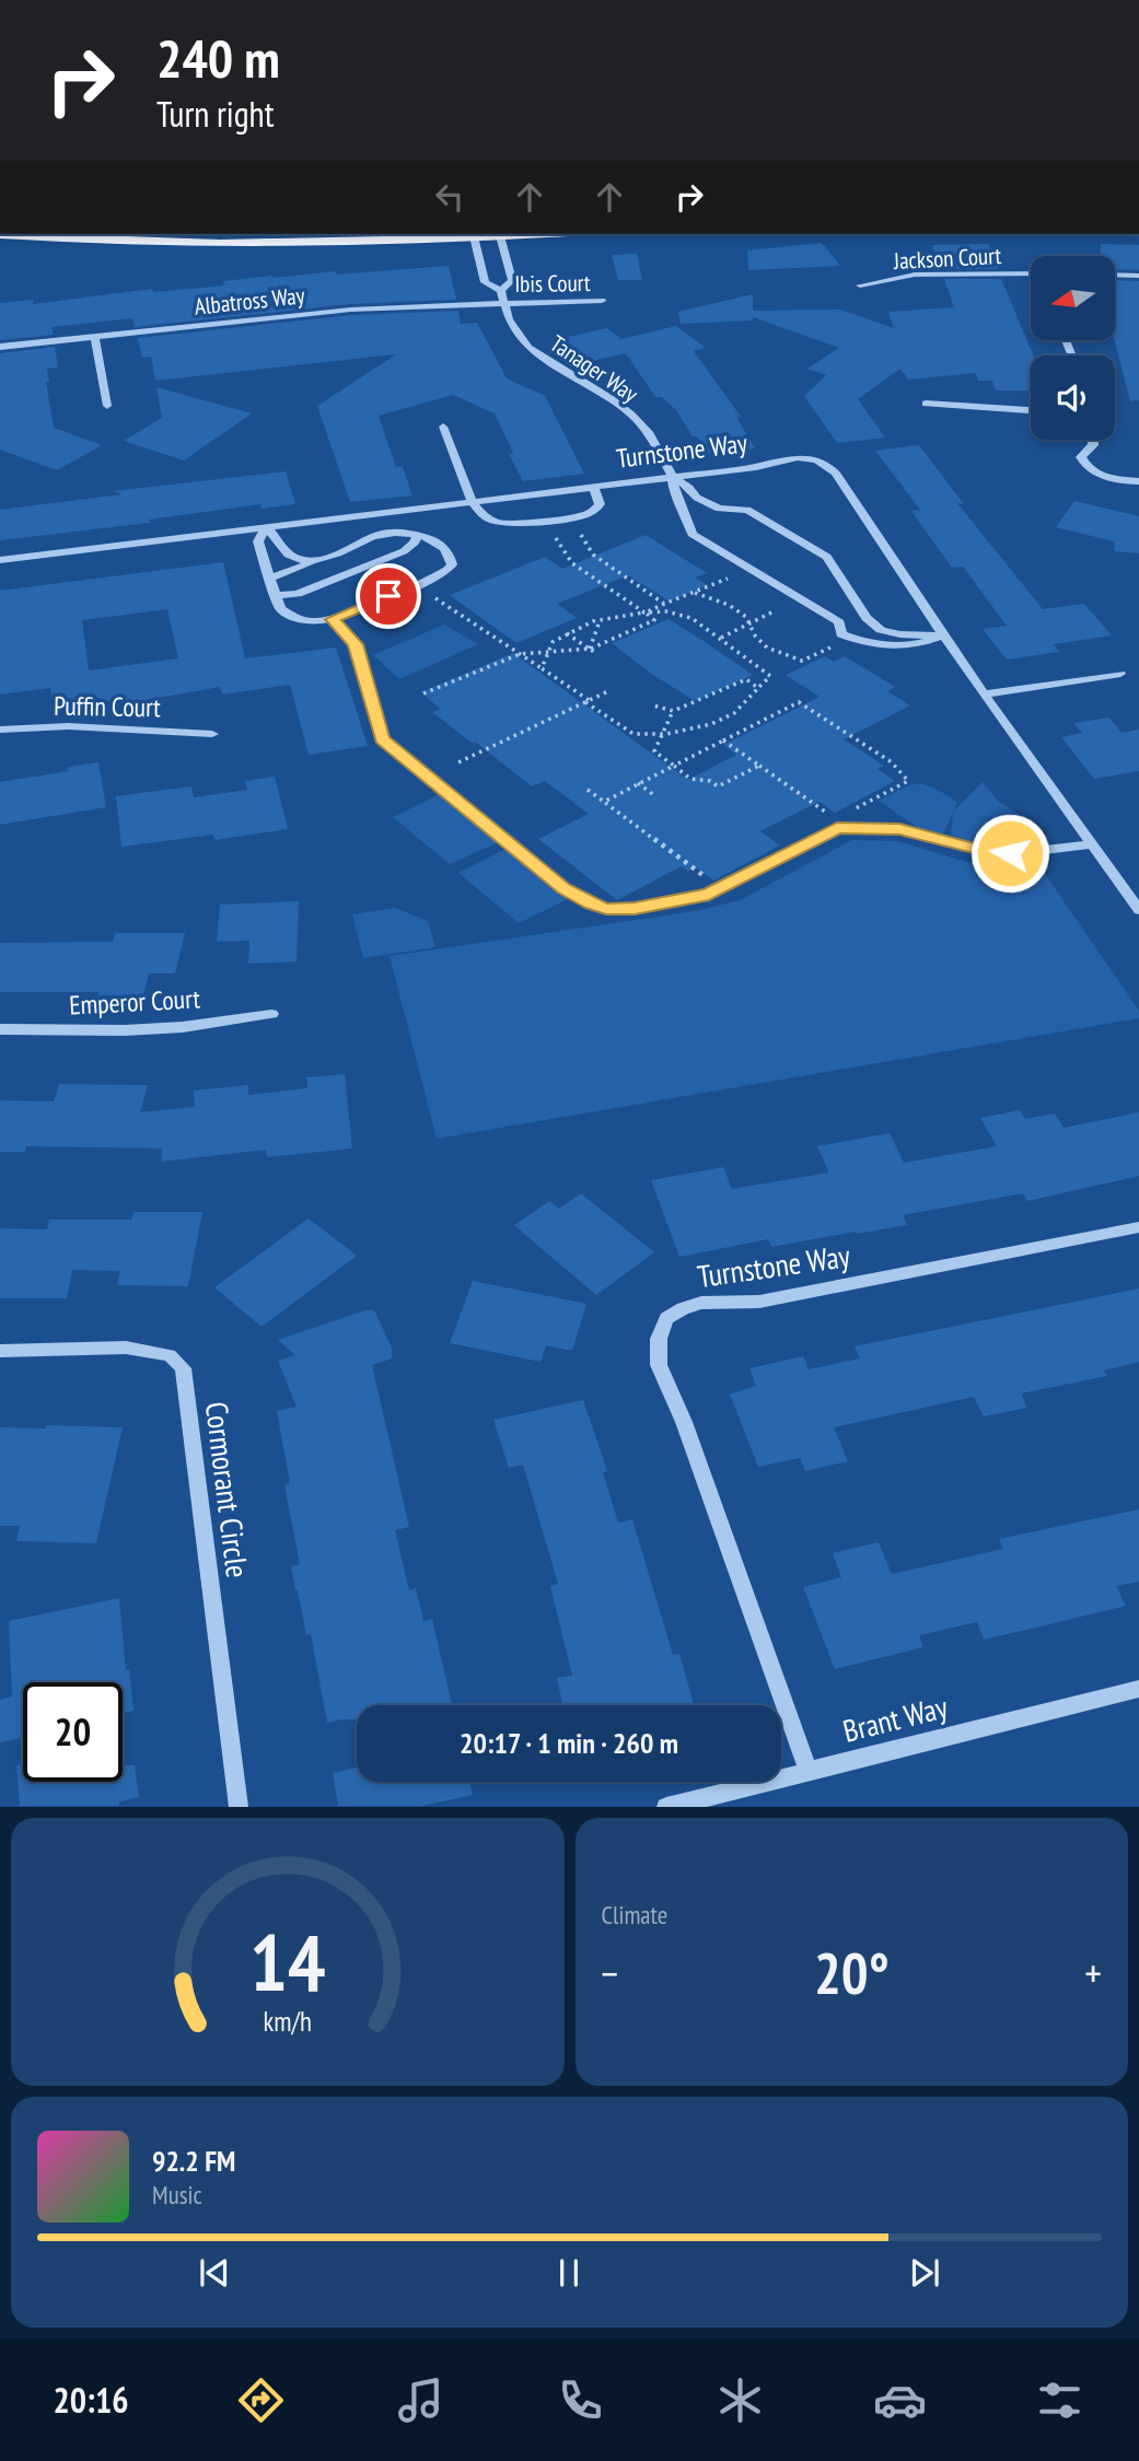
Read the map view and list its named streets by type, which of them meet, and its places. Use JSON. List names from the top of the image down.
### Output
{
  "streets": {
    "street": [
      "Jackson Court",
      "Ibis Court",
      "Albatross Way",
      "Tanager Way",
      "Turnstone Way",
      "Puffin Court",
      "Emperor Court",
      "Cormorant Circle",
      "Brant Way"
    ]
  },
  "crossings": [
    ["Ibis Court", "Albatross Way"],
    ["Ibis Court", "Tanager Way"],
    ["Albatross Way", "Tanager Way"],
    ["Tanager Way", "Turnstone Way"],
    ["Turnstone Way", "Brant Way"]
  ],
  "north": "left",
  "page": {
    "turn": ["240 m", "Turn right"],
    "limit": "20",
    "trip": "20:17 · 1 min · 260 m",
    "tile": "Climate",
    "heat": ["−", "20°", "+"],
    "song": ["92.2 FM", "Music"],
    "tabs": "20:16",
    "gauge": ["14", "km/h"]
  }
}
